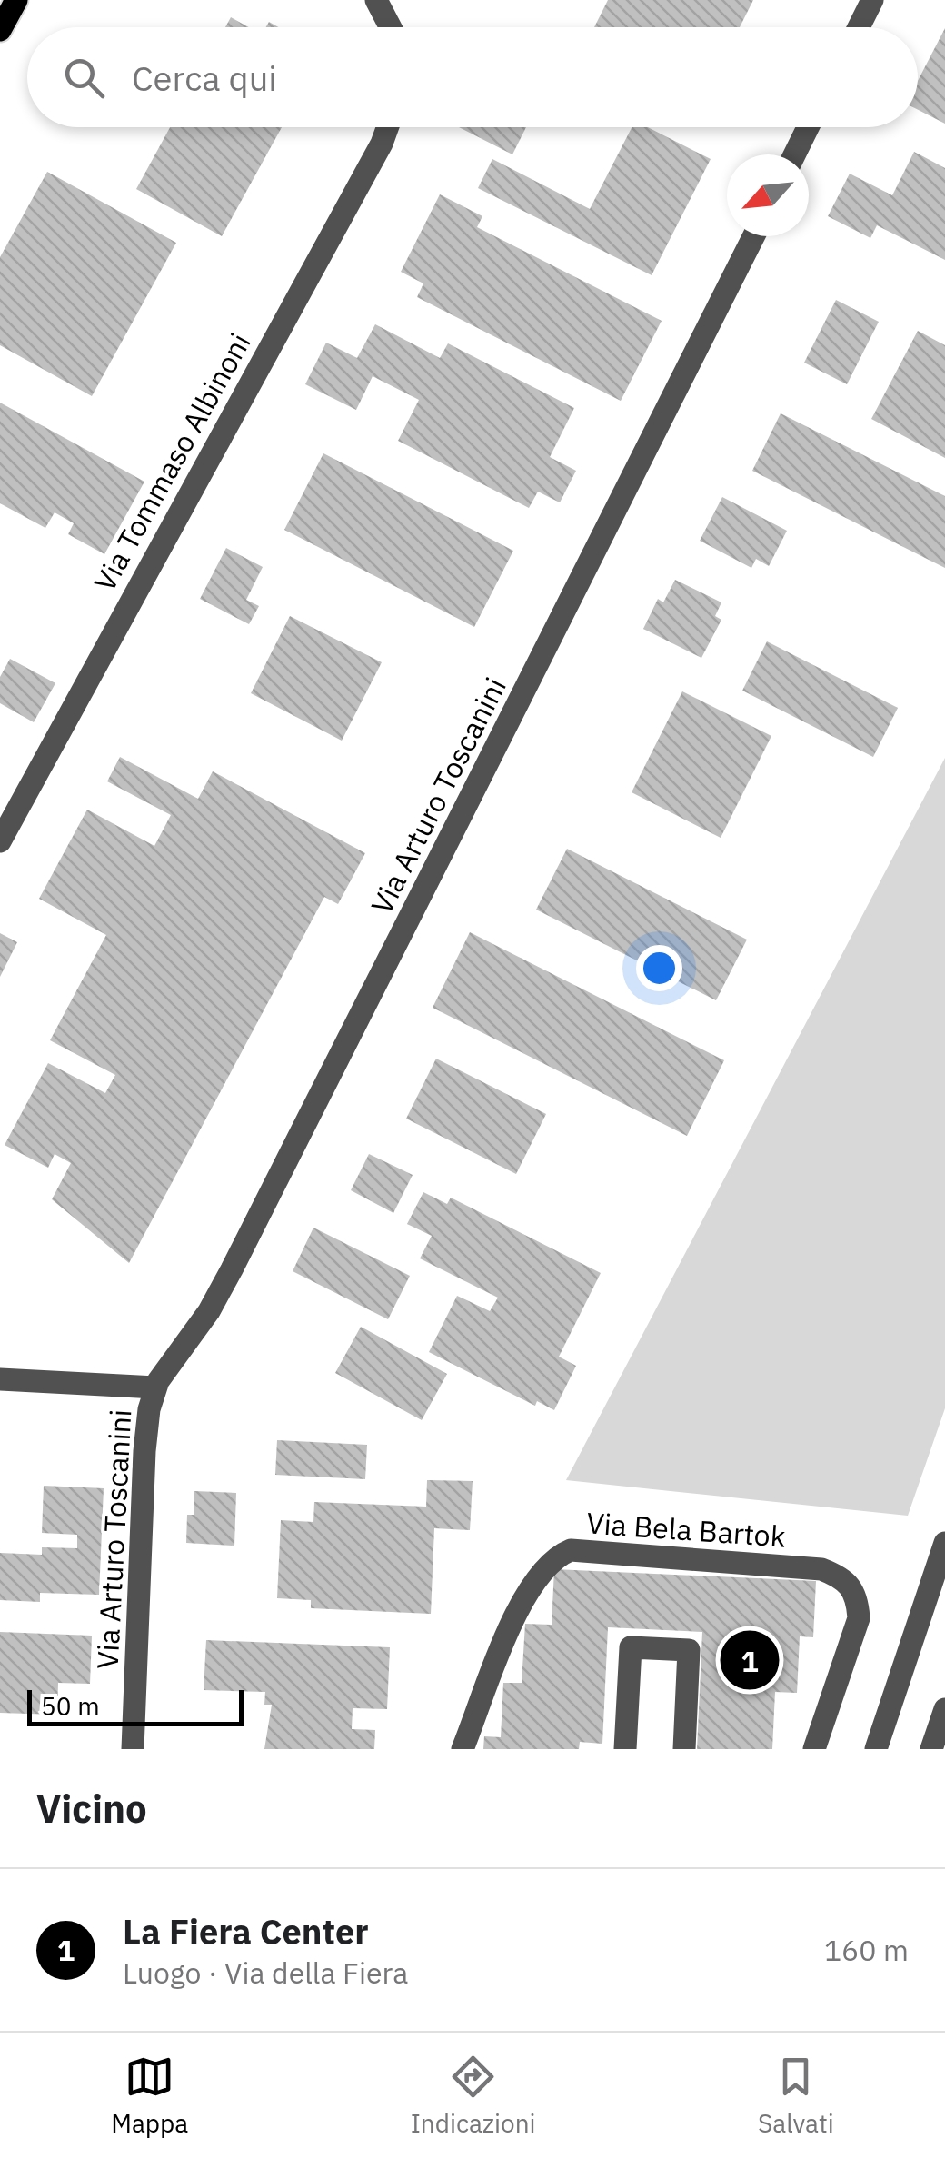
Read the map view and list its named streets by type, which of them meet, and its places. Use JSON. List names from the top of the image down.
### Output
{
  "streets": {
    "street": ["Via Tommaso Albinoni", "Via Arturo Toscanini", "Via Bela Bartok"]
  },
  "scale_bar": "50 m",
  "north": "bottom left",
  "page": {
    "search": "Cerca qui",
    "pins": "1",
    "scale": "50 m",
    "heading": "Vicino",
    "list": [
      {
        "mark": "1",
        "name": "La Fiera Center",
        "note": "Luogo · Via della Fiera",
        "value": "160 m"
      }
    ],
    "nav": ["Mappa", "Indicazioni", "Salvati"]
  }
}
